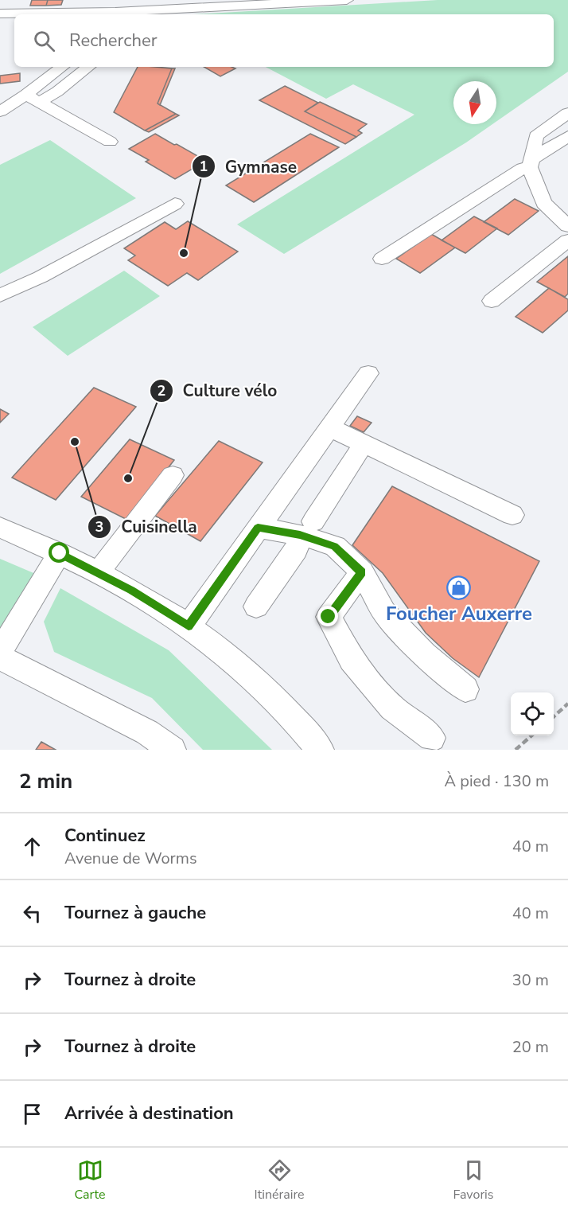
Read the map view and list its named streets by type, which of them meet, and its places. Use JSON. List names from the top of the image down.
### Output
{
  "places": {
    "other": ["Gymnase", "Cuisinella", "Culture vélo"],
    "shop": ["Foucher Auxerre"]
  },
  "north": "bottom",
  "page": {
    "search": "Rechercher",
    "heading": ["2 min", "À pied · 130 m"],
    "list": [
      ["Continuez", "Avenue de Worms", "40 m"],
      ["Tournez à gauche", "40 m"],
      ["Tournez à droite", "30 m"],
      ["Tournez à droite", "20 m"],
      "Arrivée à destination"
    ],
    "nav": ["Carte", "Itinéraire", "Favoris"]
  }
}
